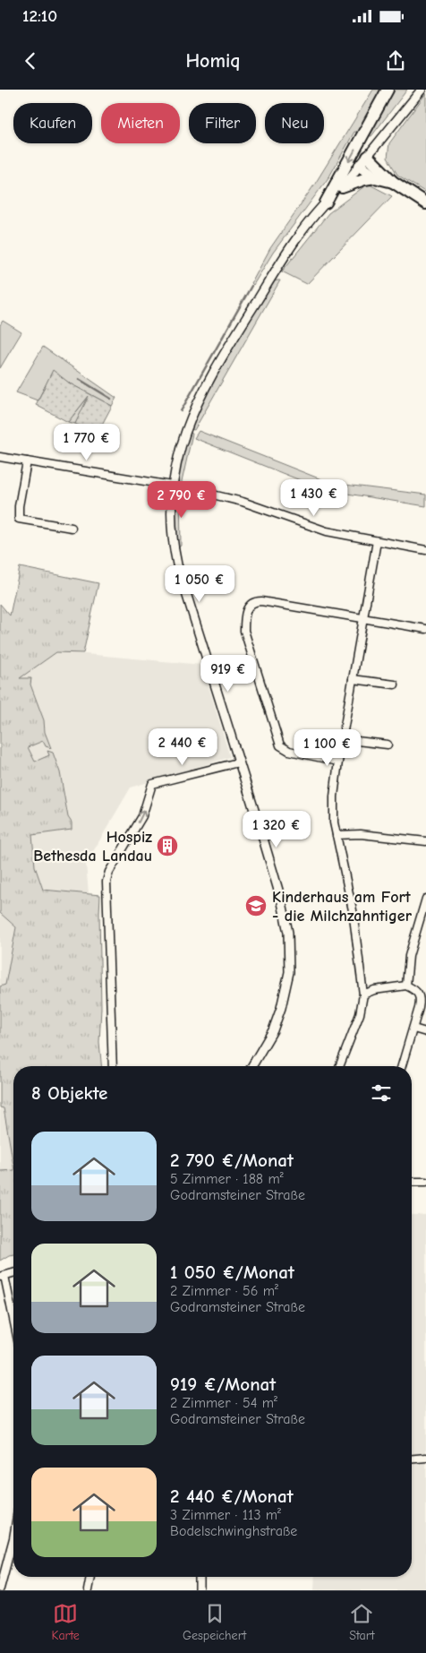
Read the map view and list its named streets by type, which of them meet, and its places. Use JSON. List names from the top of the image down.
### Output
{
  "places": {
    "building": ["Hospiz Bethesda Landau"],
    "school or university": ["Kinderhaus am Fort - die Milchzahntiger"]
  },
  "page": {
    "status": "12:10",
    "header": "Homiq",
    "chip": [
      "Kaufen",
      "Mieten",
      "Filter",
      "Neu"
    ],
    "price": [
      "1 770 €",
      "1 430 €",
      "2 790 €",
      "1 050 €",
      "919 €",
      "2 440 €",
      "1 100 €",
      "1 320 €"
    ],
    "heading": "8 Objekte",
    "list": [
      {
        "name": "2 790 €/Monat",
        "note": "5 Zimmer · 188 m² · Godramsteiner Straße"
      },
      {
        "name": "1 050 €/Monat",
        "note": "2 Zimmer · 56 m² · Godramsteiner Straße"
      },
      {
        "name": "919 €/Monat",
        "note": "2 Zimmer · 54 m² · Godramsteiner Straße"
      },
      {
        "name": "2 440 €/Monat",
        "note": "3 Zimmer · 113 m² · Bodelschwinghstraße"
      }
    ],
    "tabs": ["Karte", "Gespeichert", "Start"]
  }
}
